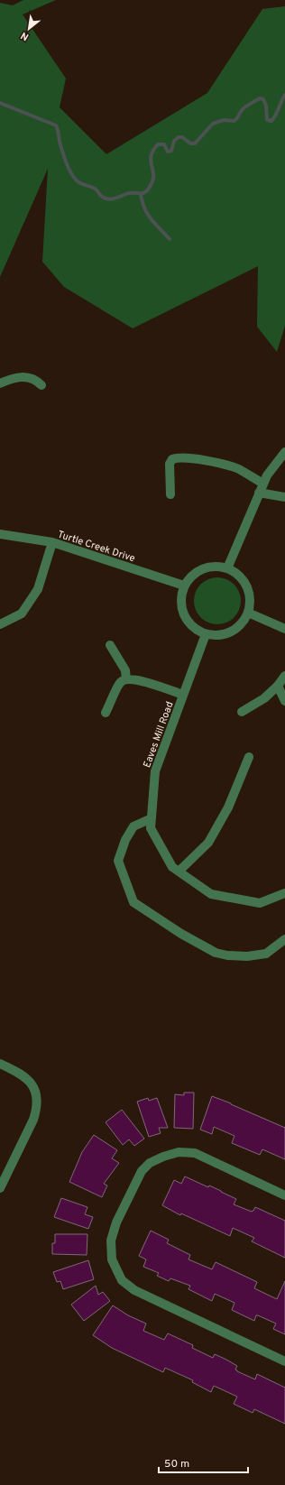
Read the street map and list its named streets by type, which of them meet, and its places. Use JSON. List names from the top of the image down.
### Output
{
  "streets": {
    "street": ["Turtle Creek Drive", "Eaves Mill Road"]
  },
  "crossings": [
    ["Turtle Creek Drive", "Eaves Mill Road"]
  ],
  "scale_bar": "50 m",
  "north": "bottom left"
}
